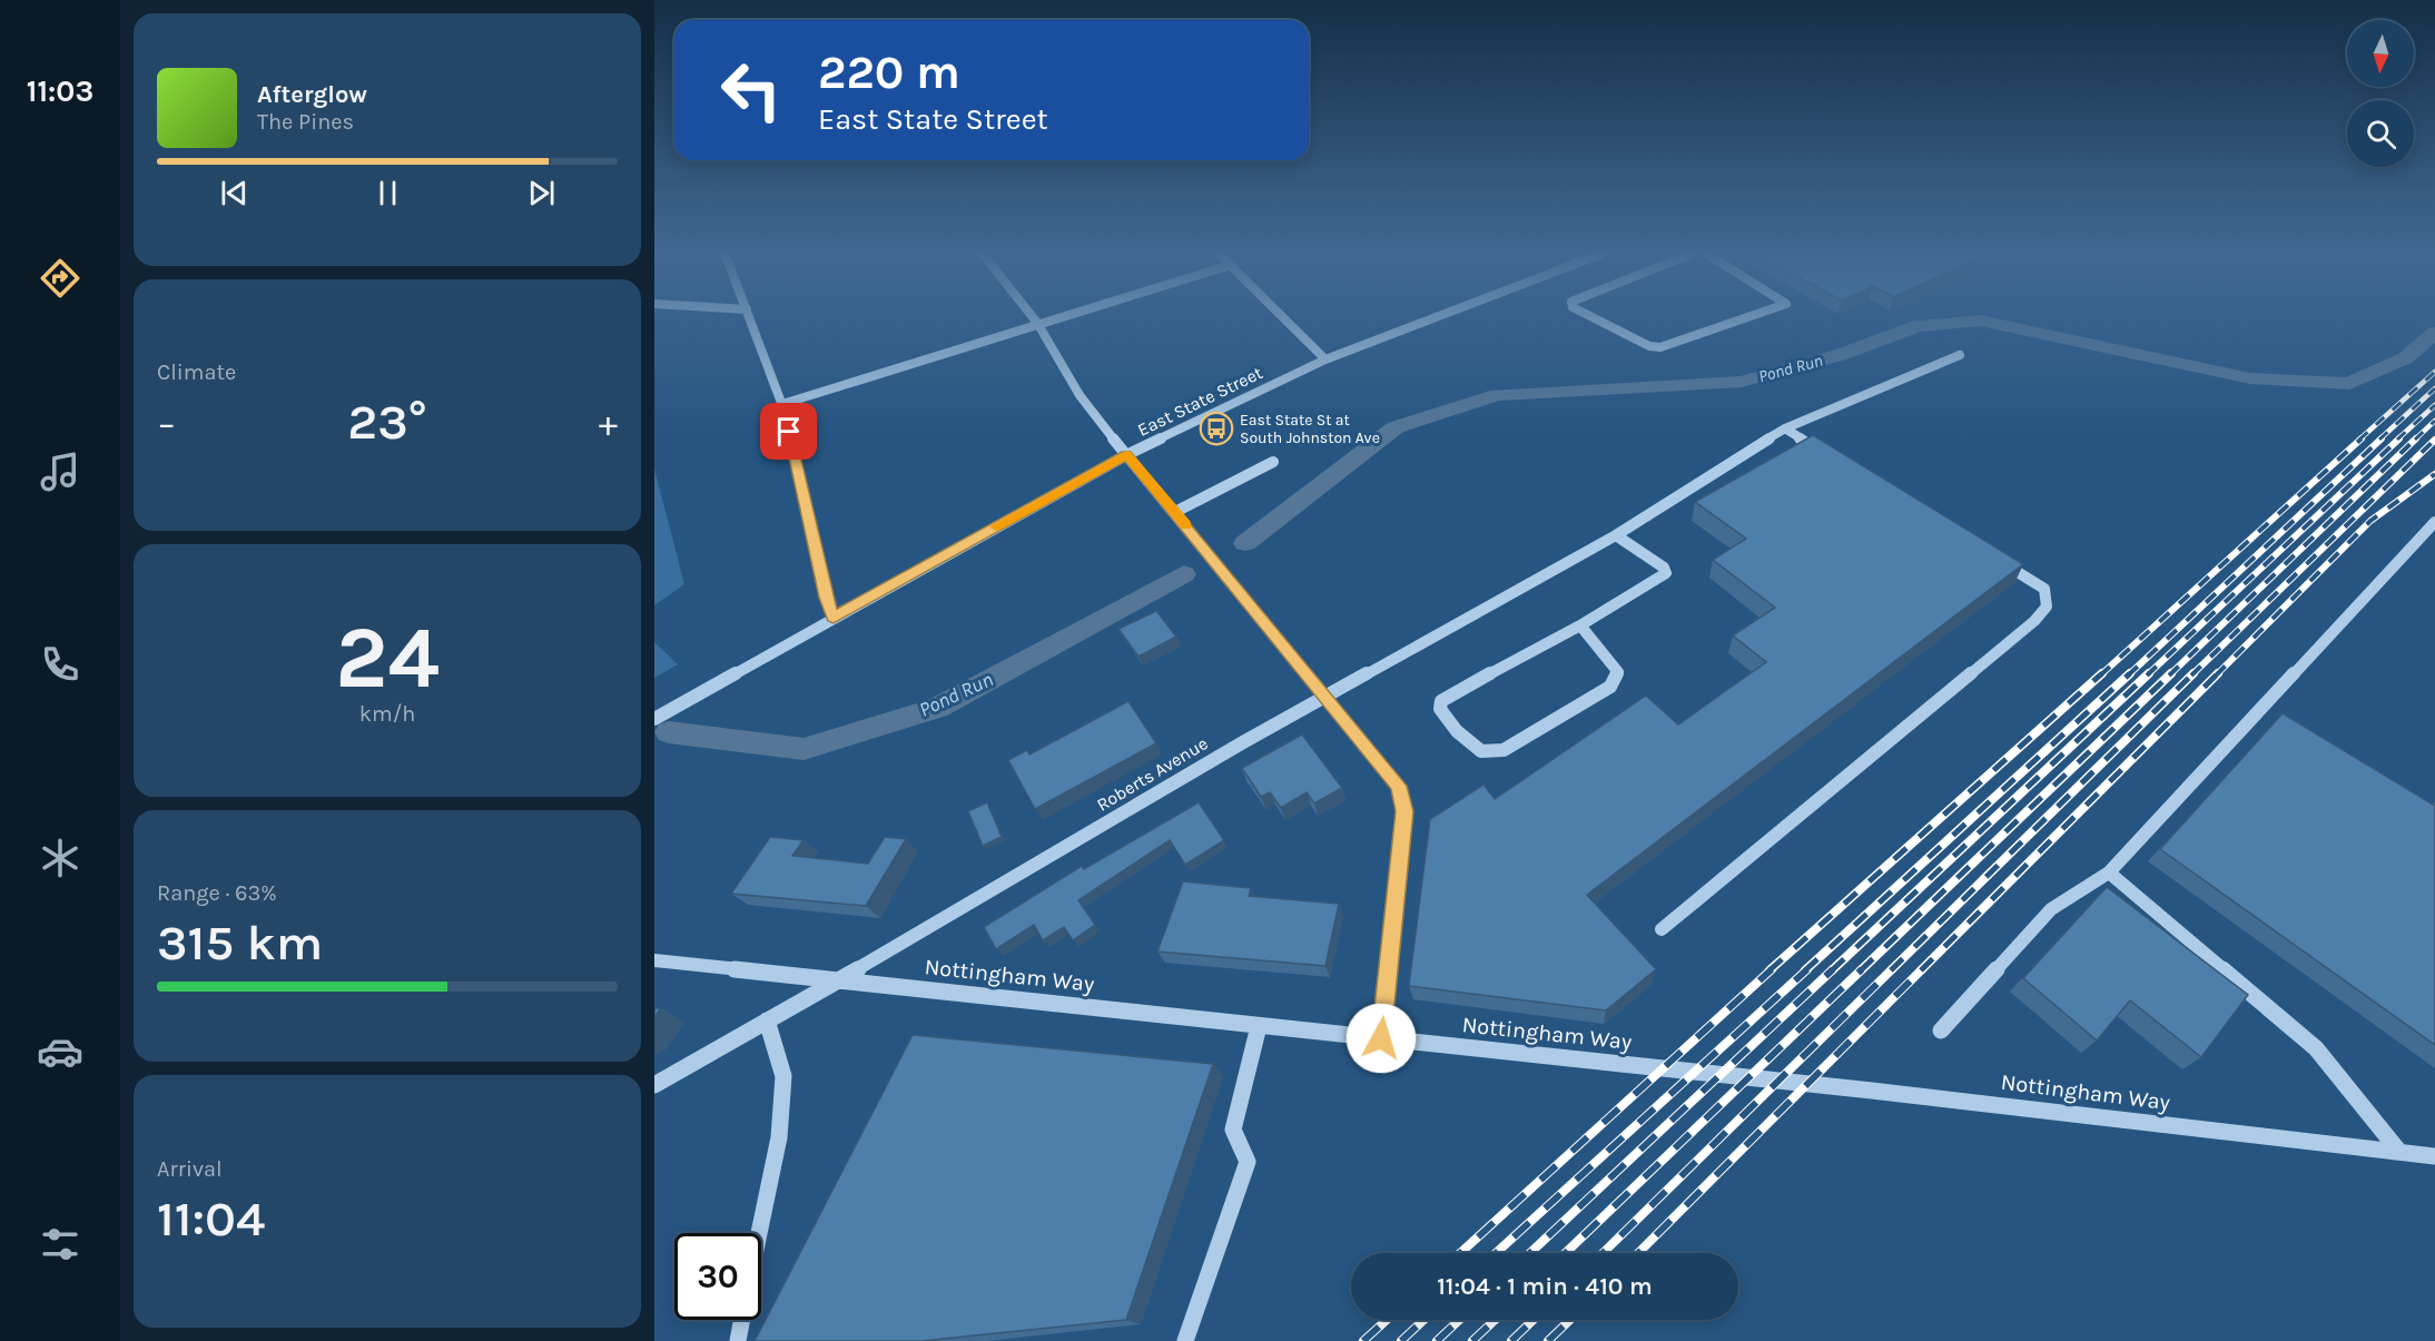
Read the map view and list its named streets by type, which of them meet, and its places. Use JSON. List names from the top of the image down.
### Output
{
  "streets": {
    "street": ["East State Street", "Roberts Avenue", "Nottingham Way"]
  },
  "crossings": [
    ["Roberts Avenue", "Nottingham Way"]
  ],
  "water": ["Pond Run"],
  "places": {
    "bus stop": ["East State St at South Johnston Ave"]
  },
  "north": "bottom",
  "page": {
    "tabs": "11:03",
    "turn": ["220 m", "East State Street"],
    "song": ["Afterglow", "The Pines"],
    "tile": [
      "Climate",
      ["24", "km/h"],
      ["Range · 63%", "315 km"],
      ["Arrival", "11:04"]
    ],
    "heat": ["−", "23°", "+"],
    "limit": "30",
    "trip": "11:04 · 1 min · 410 m"
  }
}
